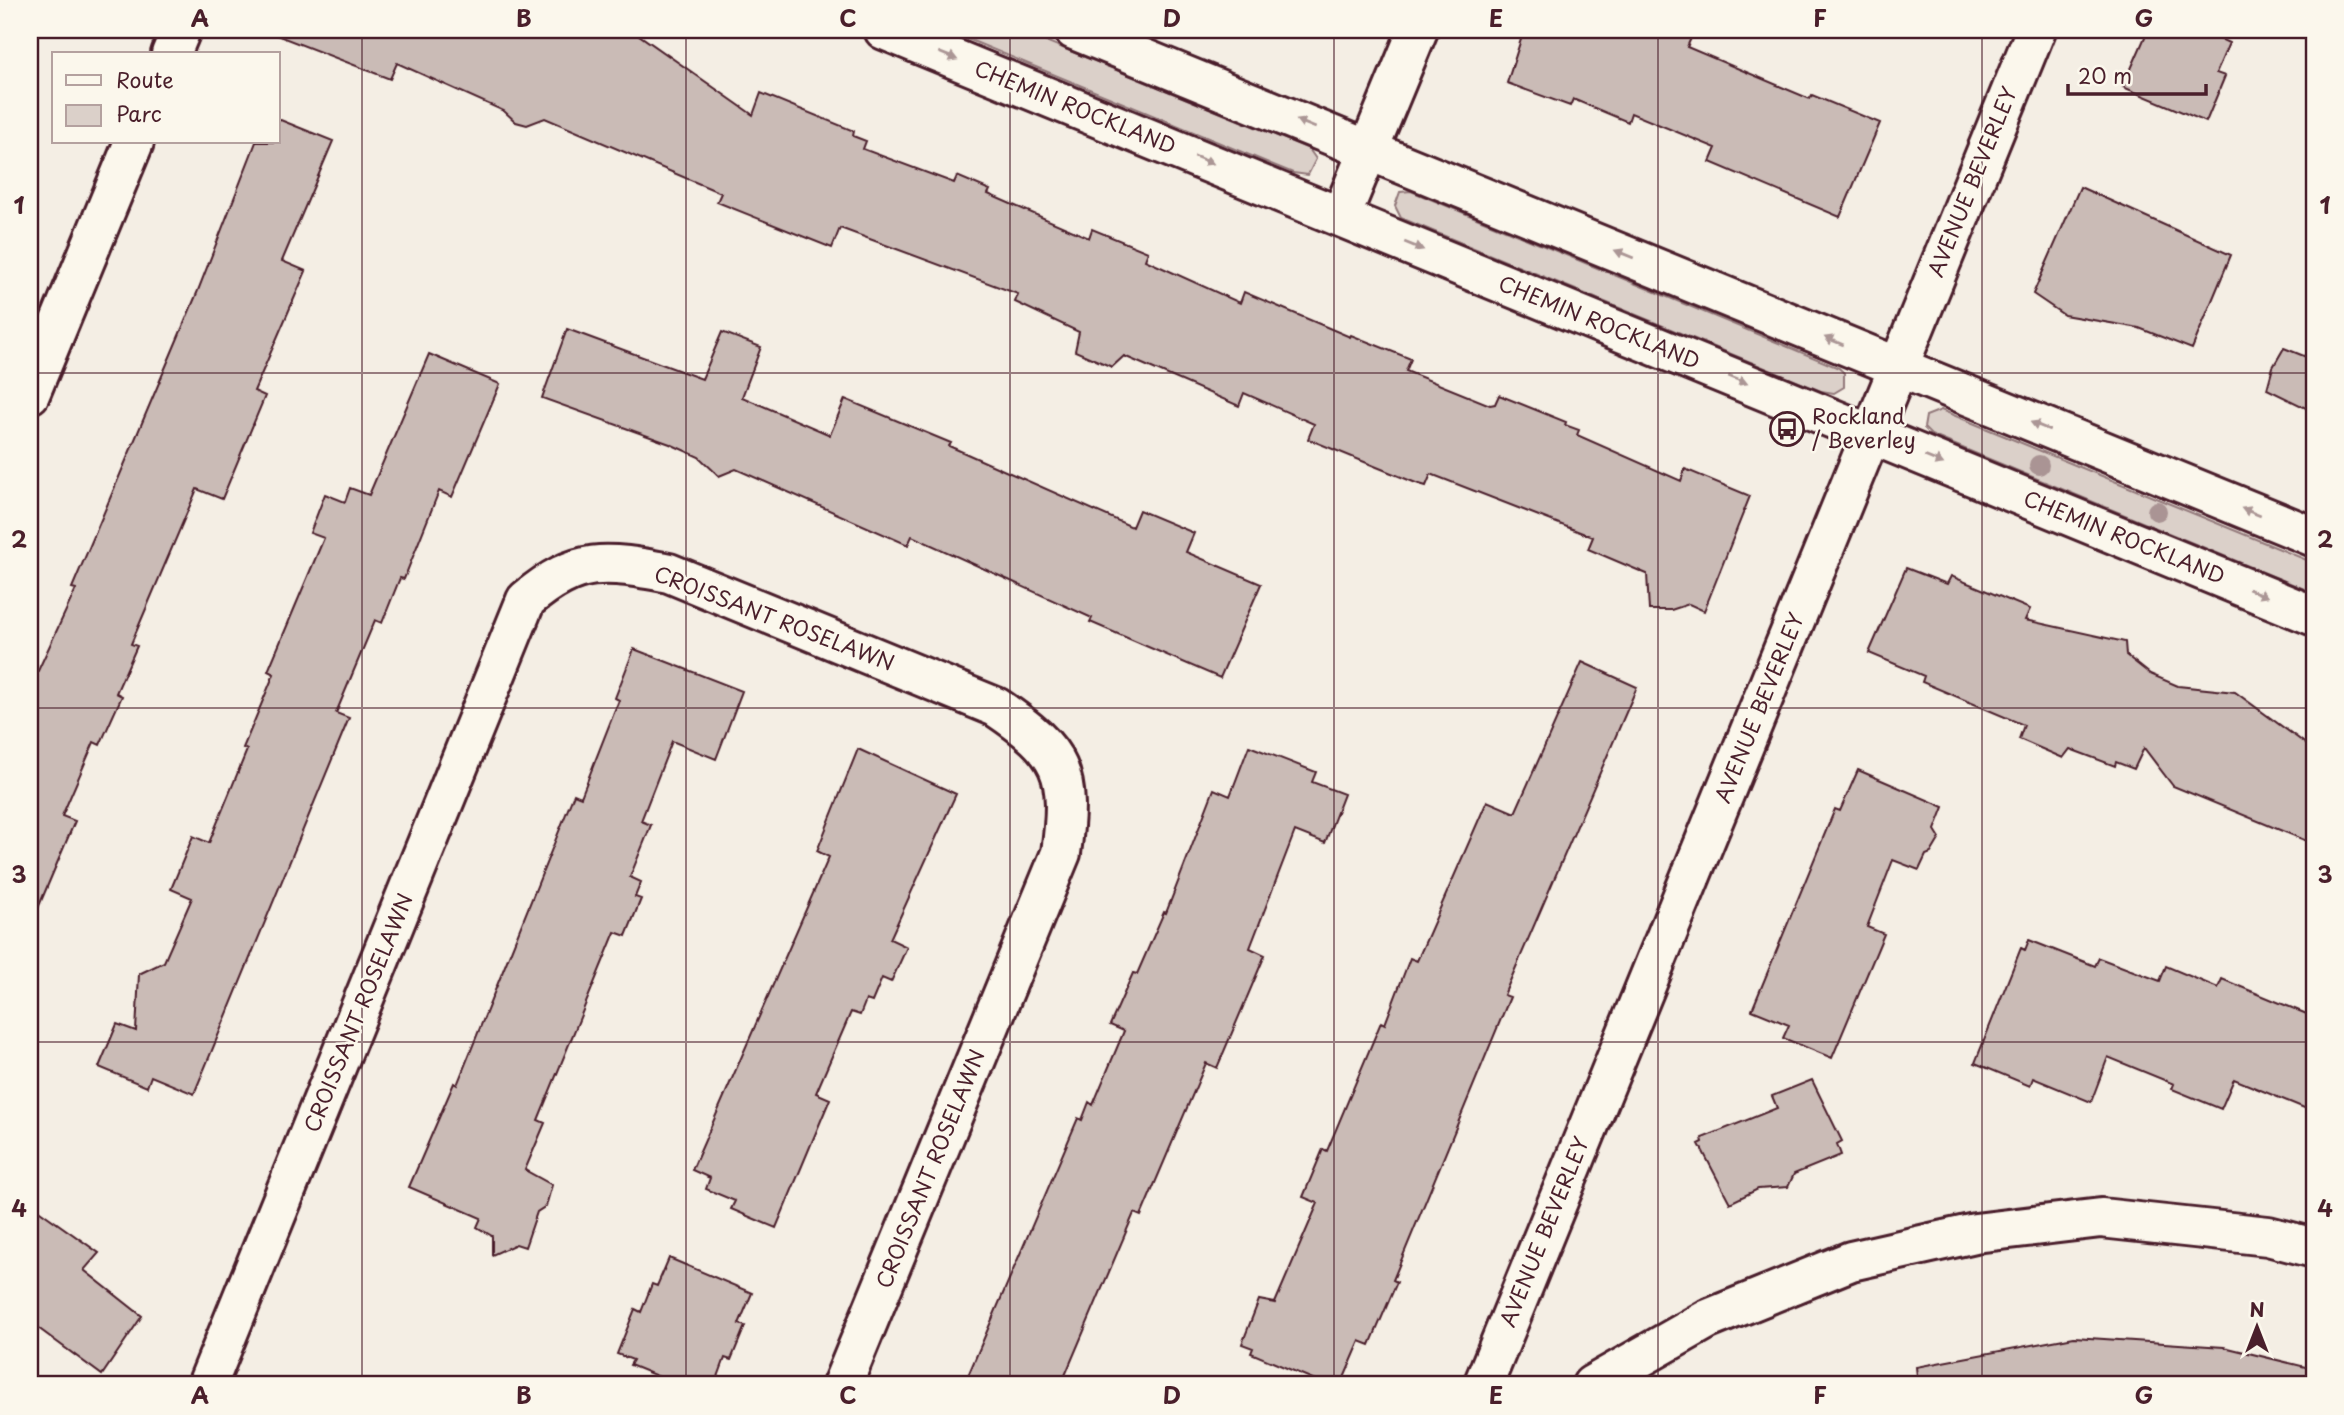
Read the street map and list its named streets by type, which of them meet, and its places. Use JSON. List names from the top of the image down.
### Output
{
  "streets": {
    "street": ["CHEMIN ROCKLAND", "AVENUE BEVERLEY", "CROISSANT ROSELAWN"]
  },
  "crossings": [
    ["CHEMIN ROCKLAND", "AVENUE BEVERLEY"]
  ],
  "places": {
    "bus stop": ["Rockland / Beverley"]
  },
  "legend": ["Route", "Parc"],
  "scale_bar": "20 m",
  "north": "top",
  "grid": {
    "columns": [
      "A",
      "B",
      "C",
      "D",
      "E",
      "F",
      "G"
    ],
    "rows": [
      "1",
      "2",
      "3",
      "4"
    ]
  }
}
